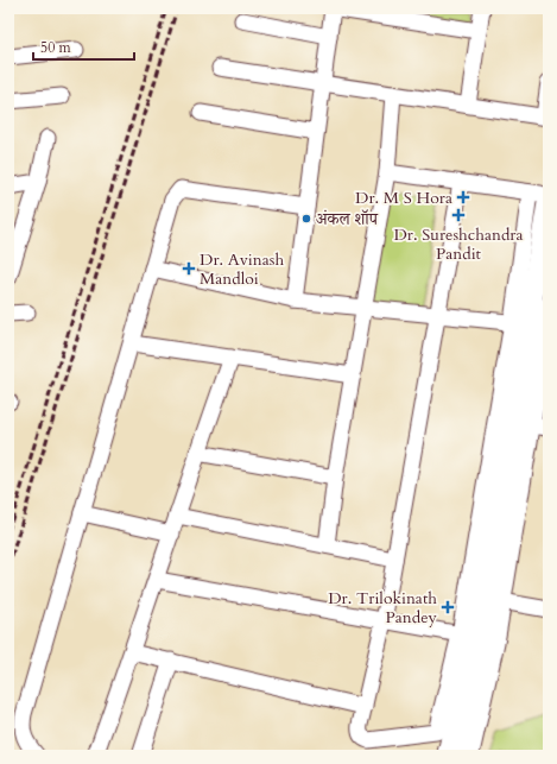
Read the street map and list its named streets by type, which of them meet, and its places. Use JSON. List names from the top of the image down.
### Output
{
  "places": {
    "health": [
      "Dr. M S Hora",
      "Dr. Sureshchandra Pandit",
      "Dr. Avinash Mandloi",
      "Dr. Trilokinath Pandey"
    ],
    "other": ["अंकल शॉप"]
  },
  "scale_bar": "50 m"
}
